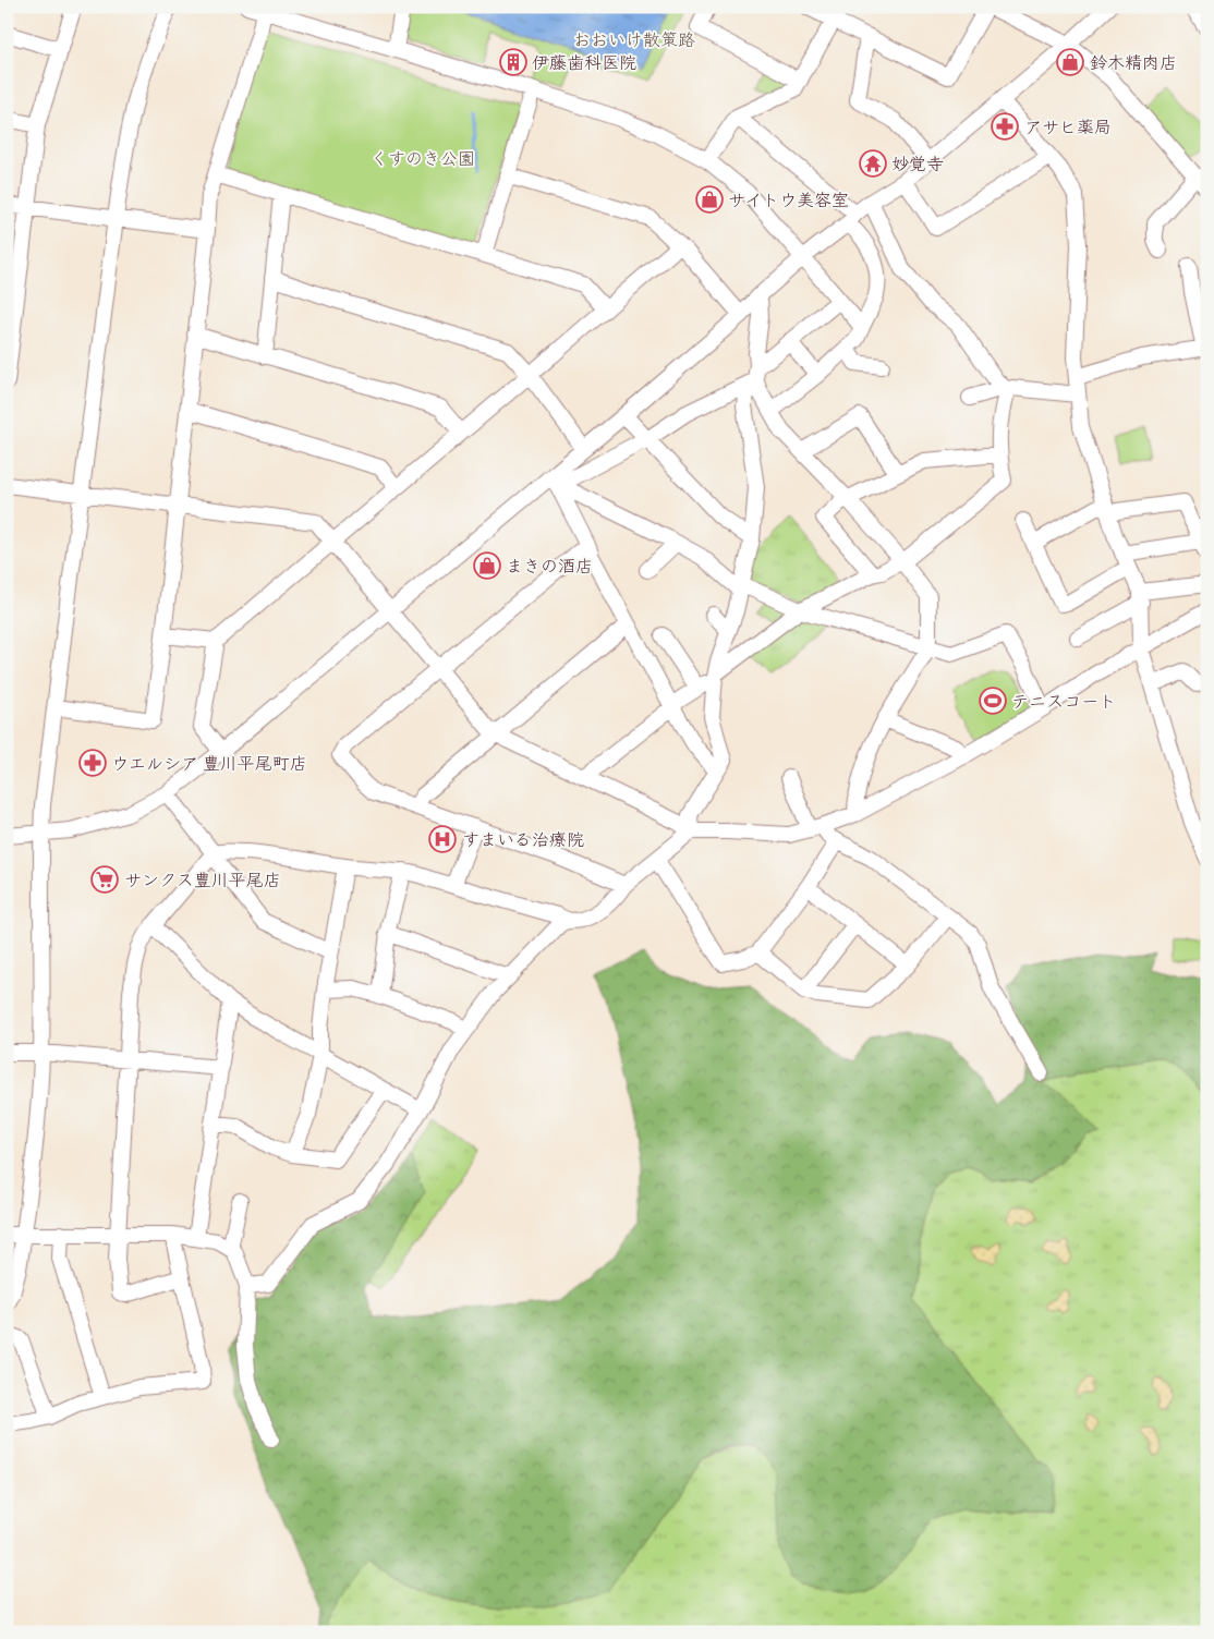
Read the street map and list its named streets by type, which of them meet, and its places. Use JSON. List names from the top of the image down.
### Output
{
  "parks": ["おおいけ散策路", "くすのき公園"],
  "places": {
    "building": ["伊藤歯科医院"],
    "shop": ["鈴木精肉店", "サイトウ美容室", "まきの酒店"],
    "pharmacy": ["アサヒ薬局", "ウエルシア 豊川平尾町店"],
    "temple": ["妙覚寺"],
    "sports": ["テニスコート"],
    "hospital": ["すまいる治療院"],
    "supermarket": ["サンクス豊川平尾店"]
  }
}
